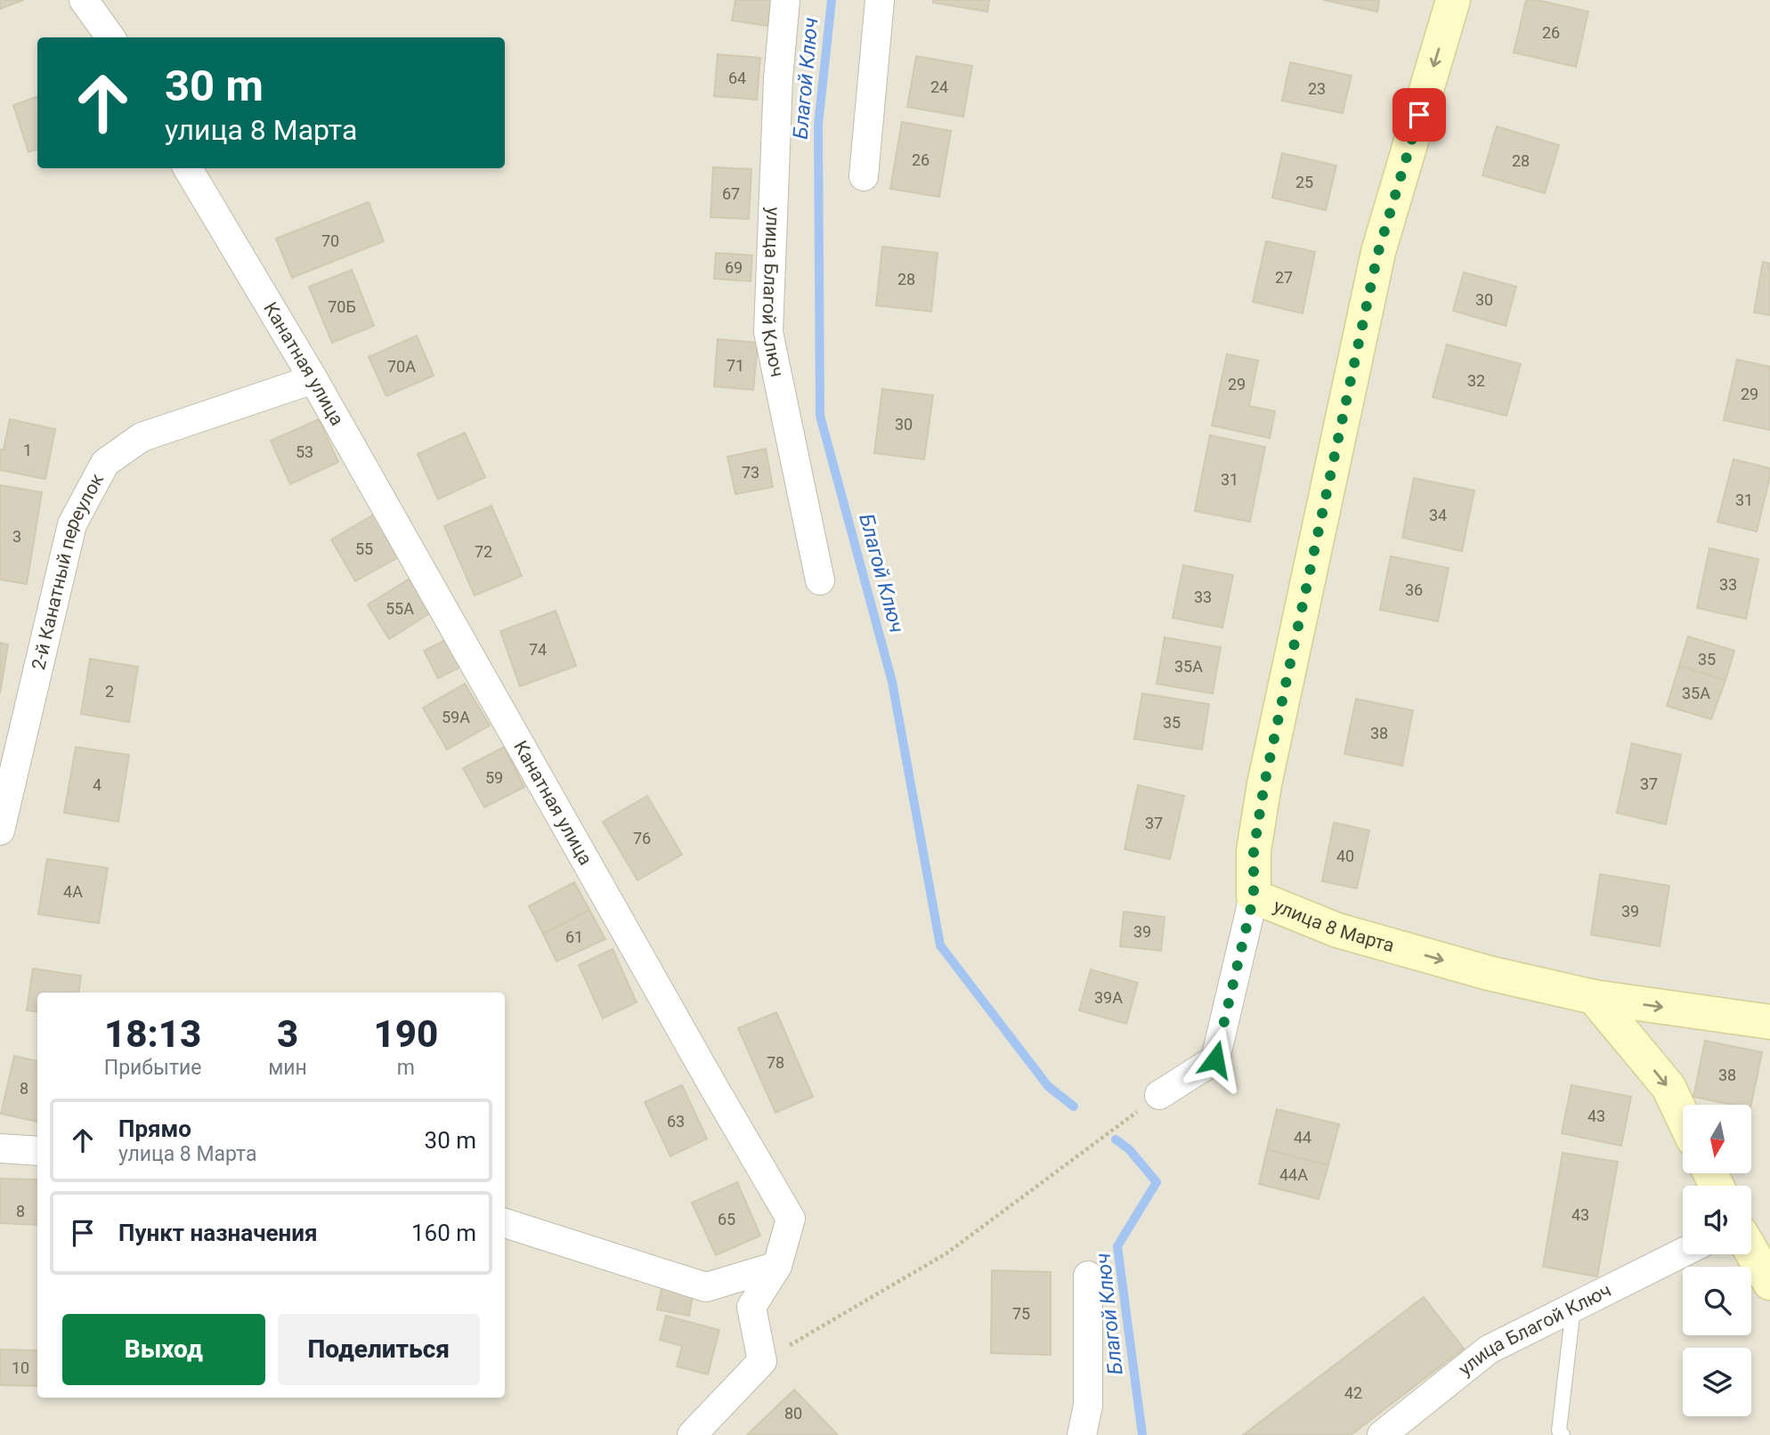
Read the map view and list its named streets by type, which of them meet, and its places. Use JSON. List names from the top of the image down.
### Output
{
  "streets": {
    "street": [
      "улица Благой Ключ",
      "Канатная улица",
      "2-й Канатный переулок",
      "улица 8 Марта"
    ]
  },
  "crossings": [
    ["Канатная улица", "2-й Канатный переулок"]
  ],
  "water": ["Благой Ключ"],
  "house_numbers": [
    "26",
    "64",
    "24",
    "23",
    "26",
    "28",
    "25",
    "67",
    "70",
    "69",
    "27",
    "28",
    "30",
    "70Б",
    "71",
    "70А",
    "32",
    "29",
    "29",
    "30",
    "1",
    "53",
    "73",
    "31",
    "31",
    "34",
    "3",
    "55",
    "72",
    "33",
    "36",
    "33",
    "55А",
    "74",
    "35",
    "35А",
    "2",
    "35А",
    "59А",
    "35",
    "38",
    "59",
    "37",
    "4",
    "37",
    "76",
    "40",
    "4А",
    "39",
    "39",
    "61",
    "39А",
    "78",
    "38",
    "8",
    "43",
    "63",
    "44",
    "44А",
    "8",
    "43",
    "65",
    "75",
    "10",
    "42",
    "80"
  ],
  "north": "bottom",
  "page": {
    "turn": ["30 m", "улица 8 Марта"],
    "eta": [
      "18:13",
      "Прибытие",
      "3",
      "мин",
      "190",
      "m"
    ],
    "list": [
      {
        "name": "Прямо",
        "note": "улица 8 Марта",
        "value": "30 m"
      },
      {
        "name": "Пункт назначения",
        "value": "160 m"
      }
    ],
    "buttons": ["Выход", "Поделиться"]
  }
}
